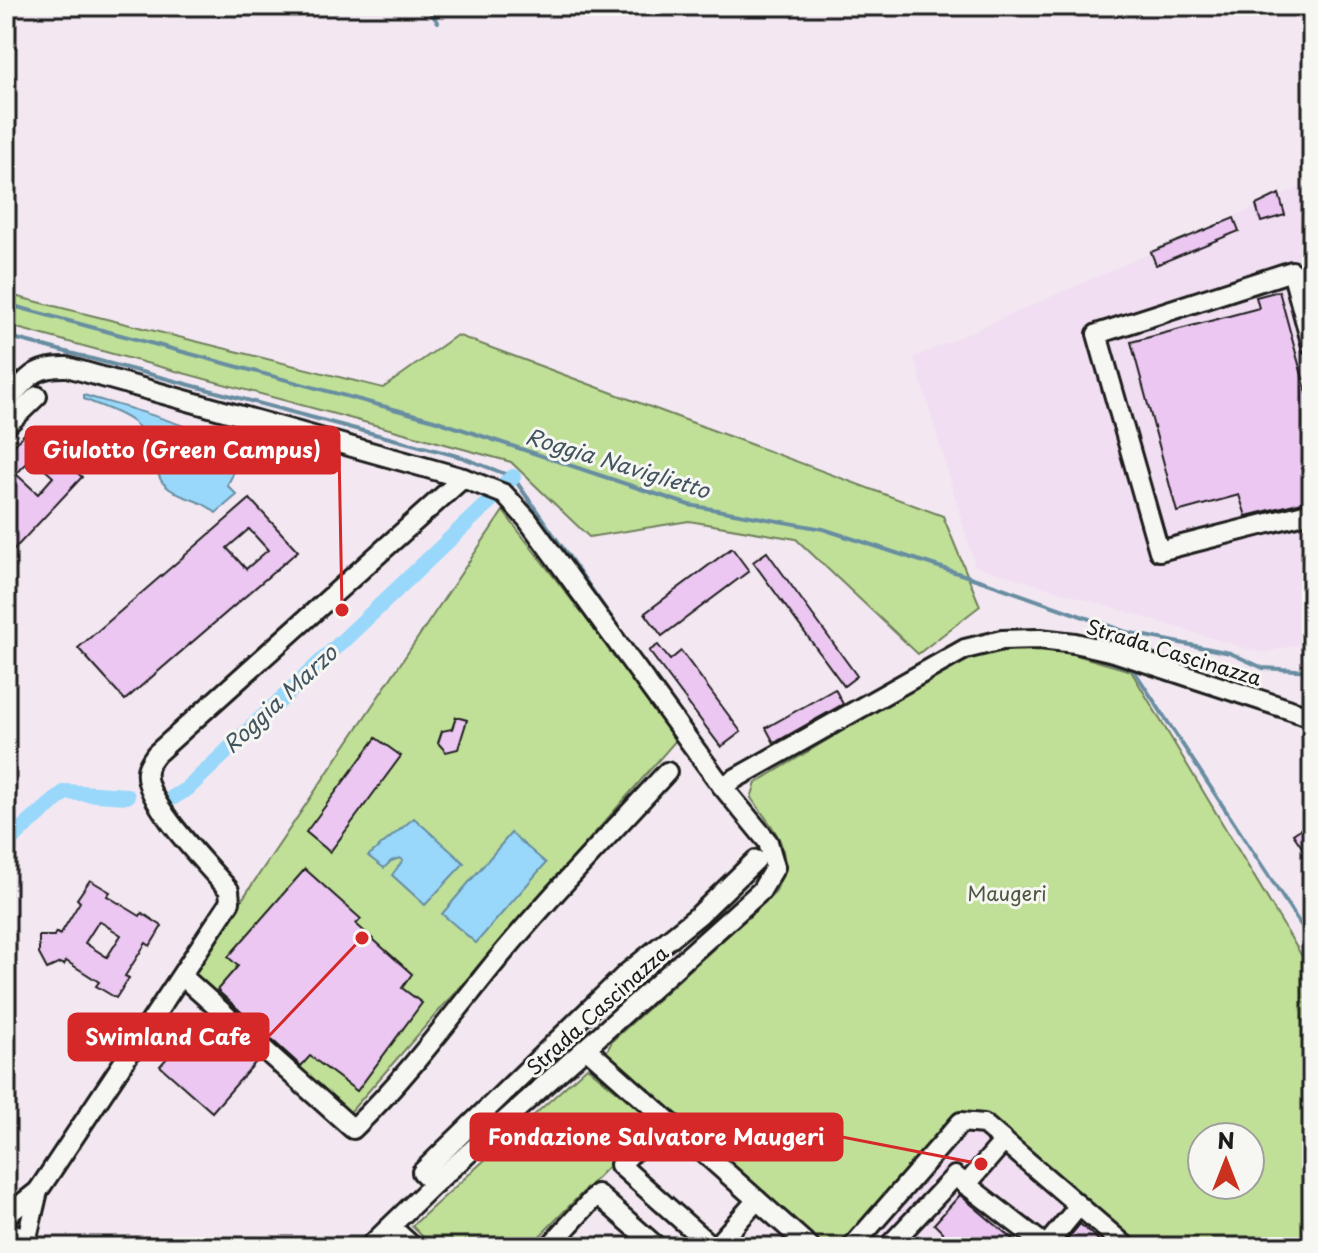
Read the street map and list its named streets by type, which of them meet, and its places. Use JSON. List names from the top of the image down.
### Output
{
  "streets": {
    "street": ["Strada Cascinazza"]
  },
  "water": ["Roggia Naviglietto", "Roggia Marzo"],
  "parks": ["Maugeri"],
  "places": ["Giulotto (Green Campus)", "Swimland Cafe", "Fondazione Salvatore Maugeri"],
  "north": "top"
}
